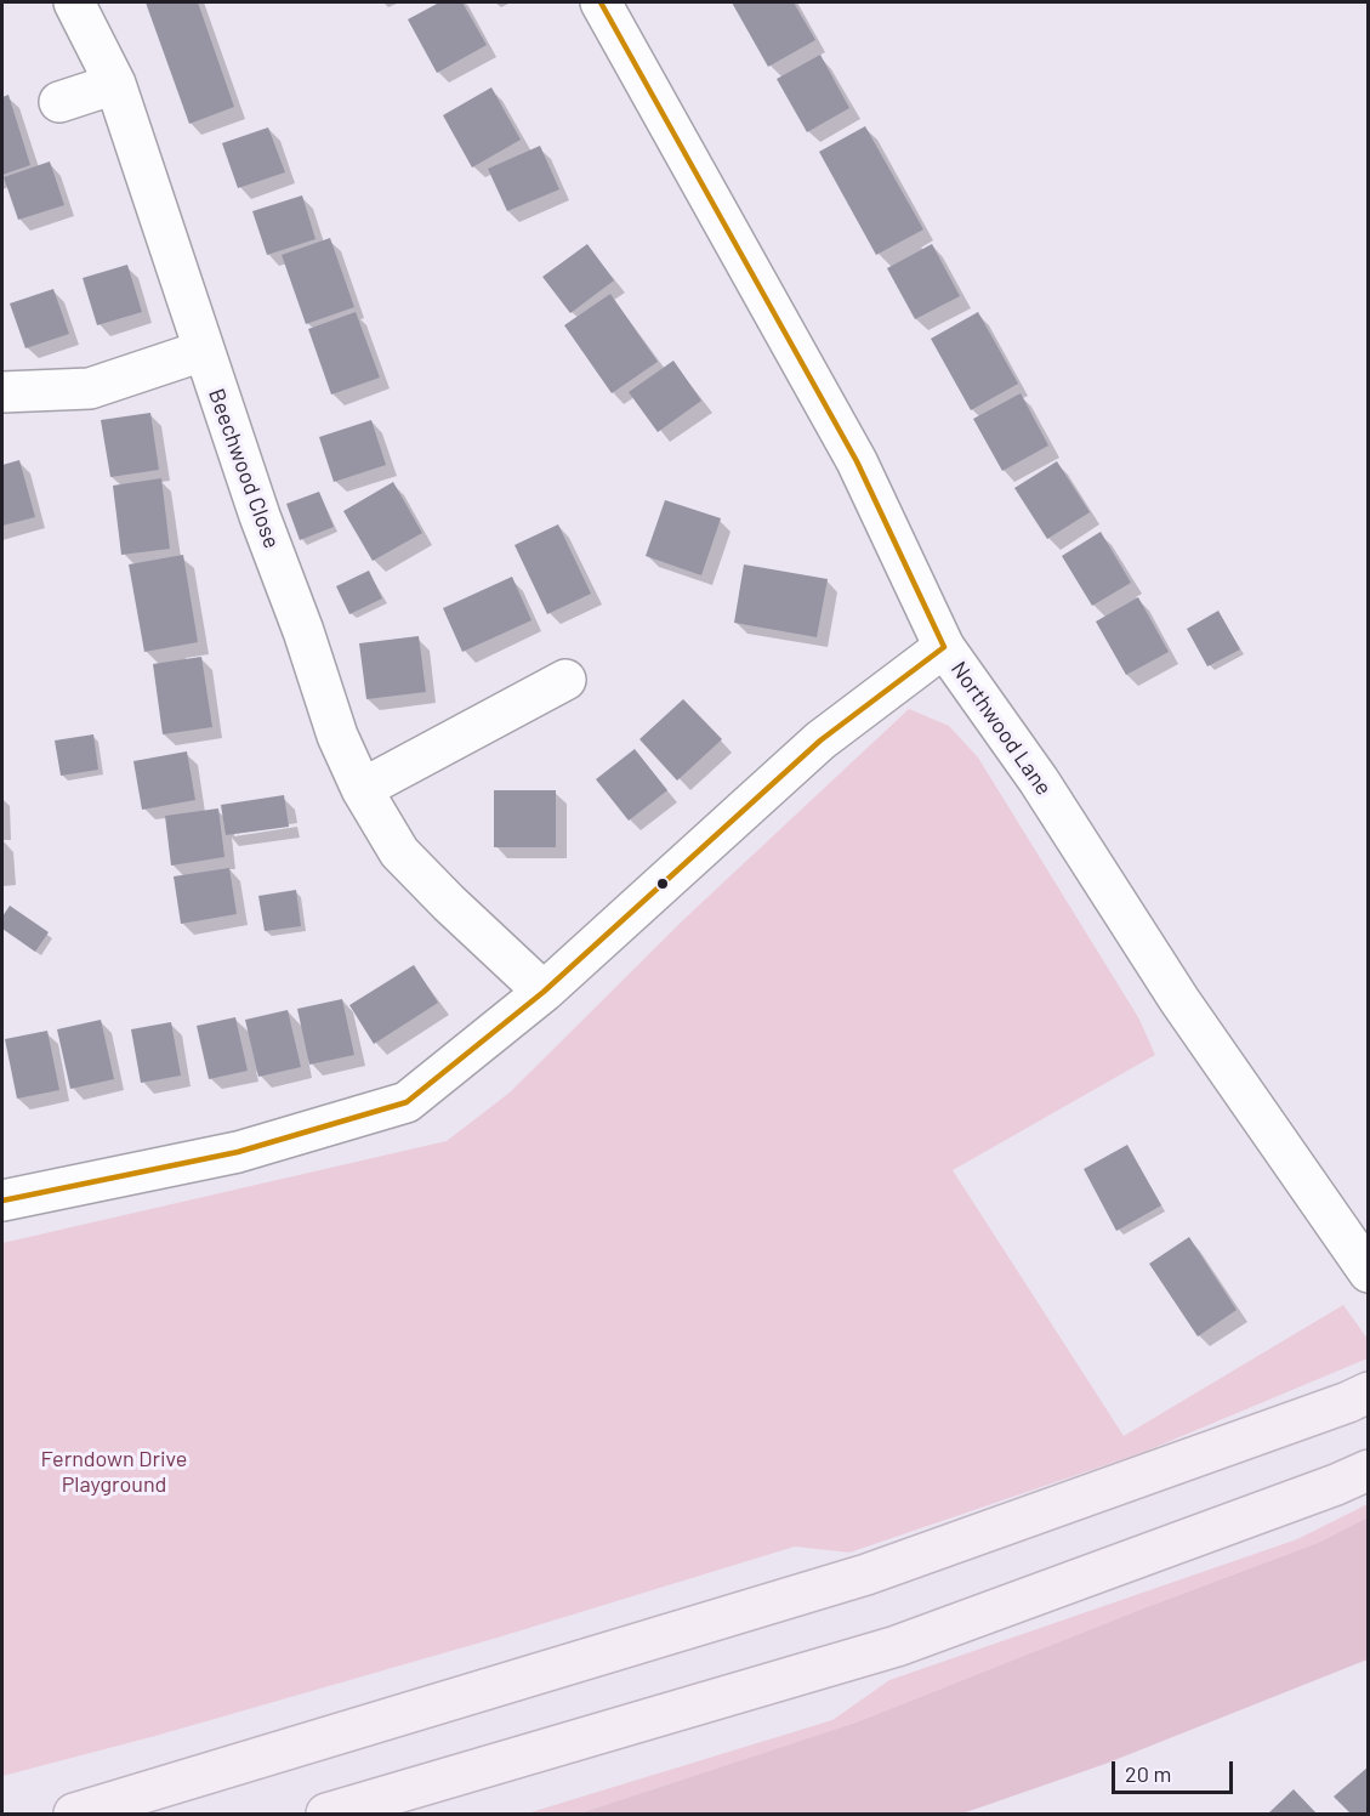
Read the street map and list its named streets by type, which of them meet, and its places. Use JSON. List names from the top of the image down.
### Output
{
  "streets": {
    "street": ["Beechwood Close", "Northwood Lane"]
  },
  "parks": ["Ferndown Drive Playground"],
  "scale_bar": "20 m"
}
